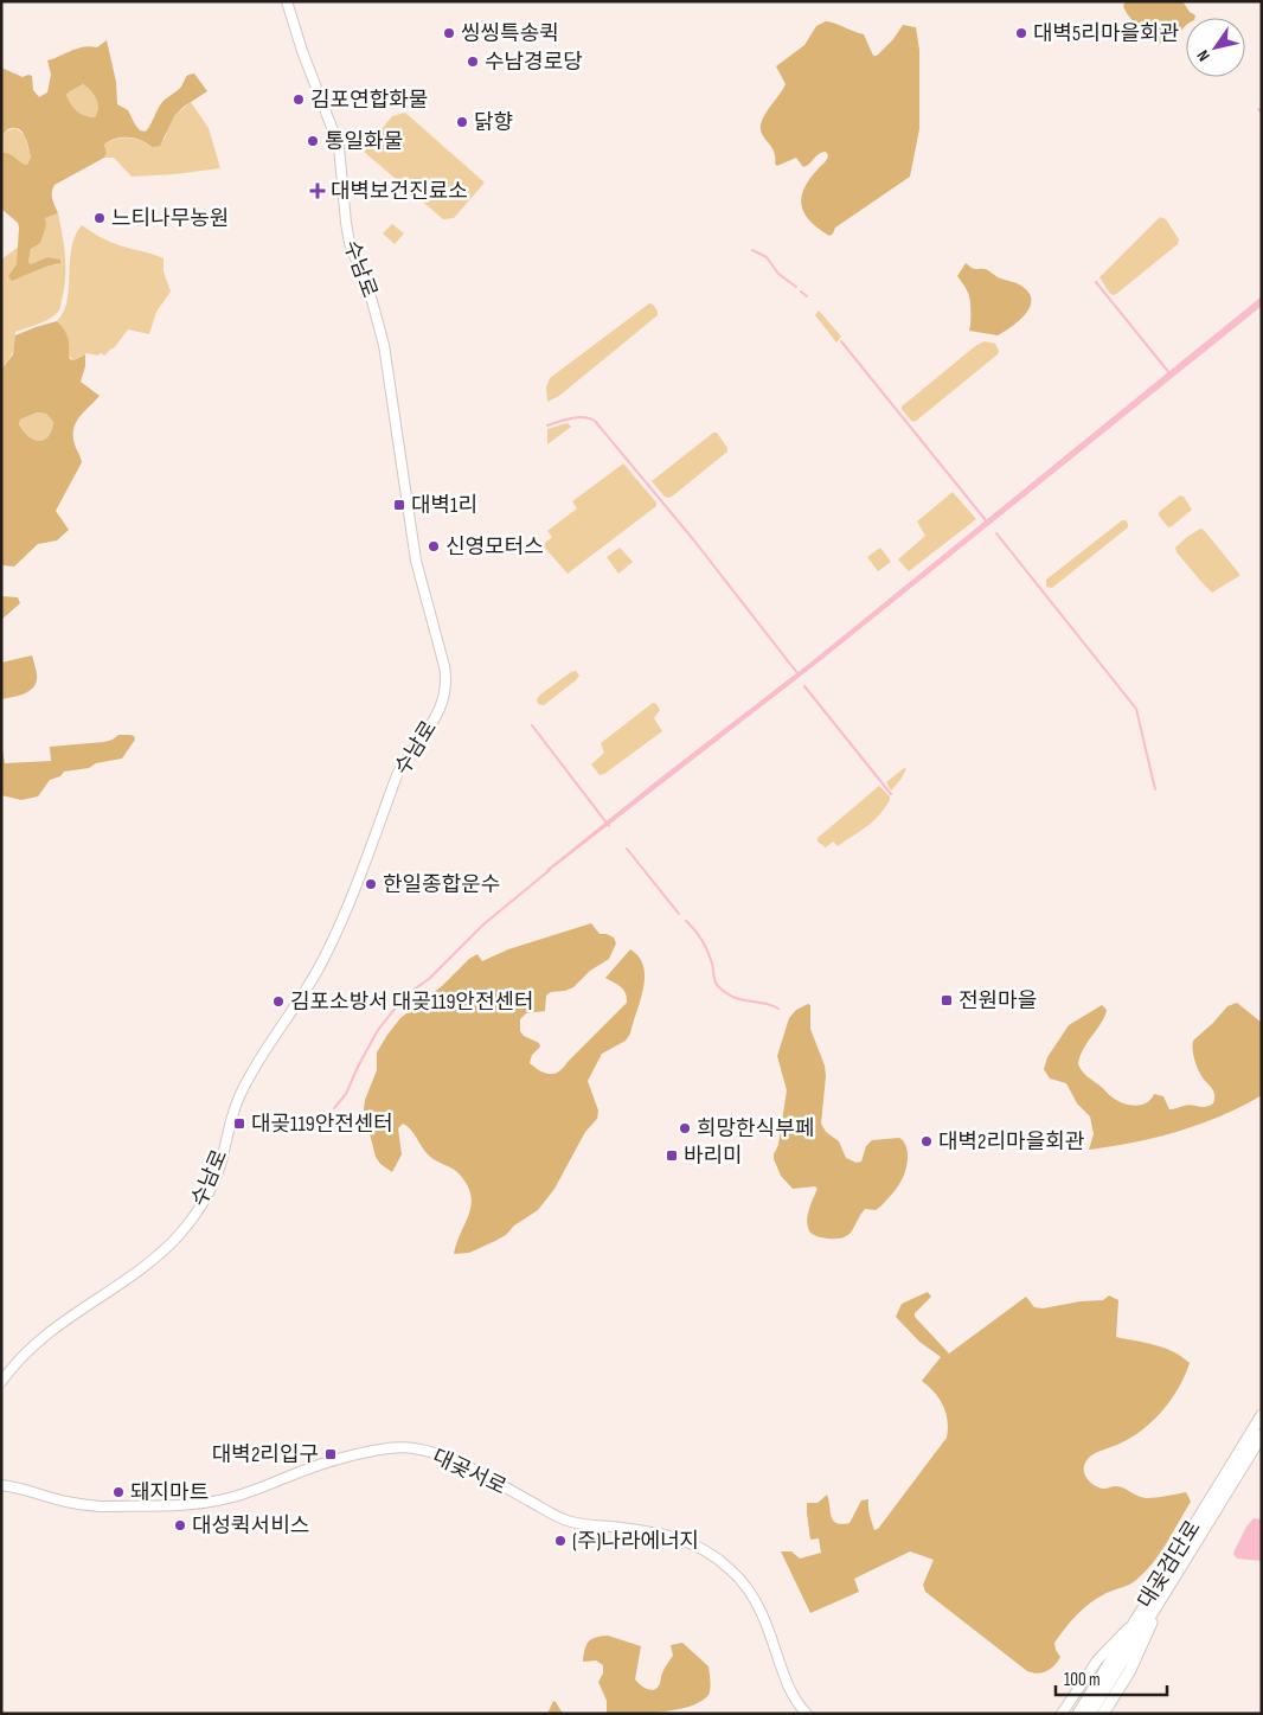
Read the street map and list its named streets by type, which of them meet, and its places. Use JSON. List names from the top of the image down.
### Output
{
  "streets": {
    "main road": ["대곶검단로"],
    "street": ["수남로", "대곶서로"]
  },
  "places": {
    "other": [
      "씽씽특송퀵",
      "대벽5리마을회관",
      "수남경로당",
      "김포연합화물",
      "닭향",
      "통일화물",
      "느티나무농원",
      "신영모터스",
      "한일종합운수",
      "김포소방서 대곶119안전센터",
      "희망한식부페",
      "대벽2리마을회관",
      "돼지마트",
      "대성퀵서비스",
      "(주)나라에너지"
    ],
    "health": ["대벽보건진료소"],
    "transit": [
      "대벽1리",
      "전원마을",
      "대곶119안전센터",
      "바리미",
      "대벽2리입구"
    ]
  },
  "scale_bar": "100 m",
  "north": "bottom left"
}
